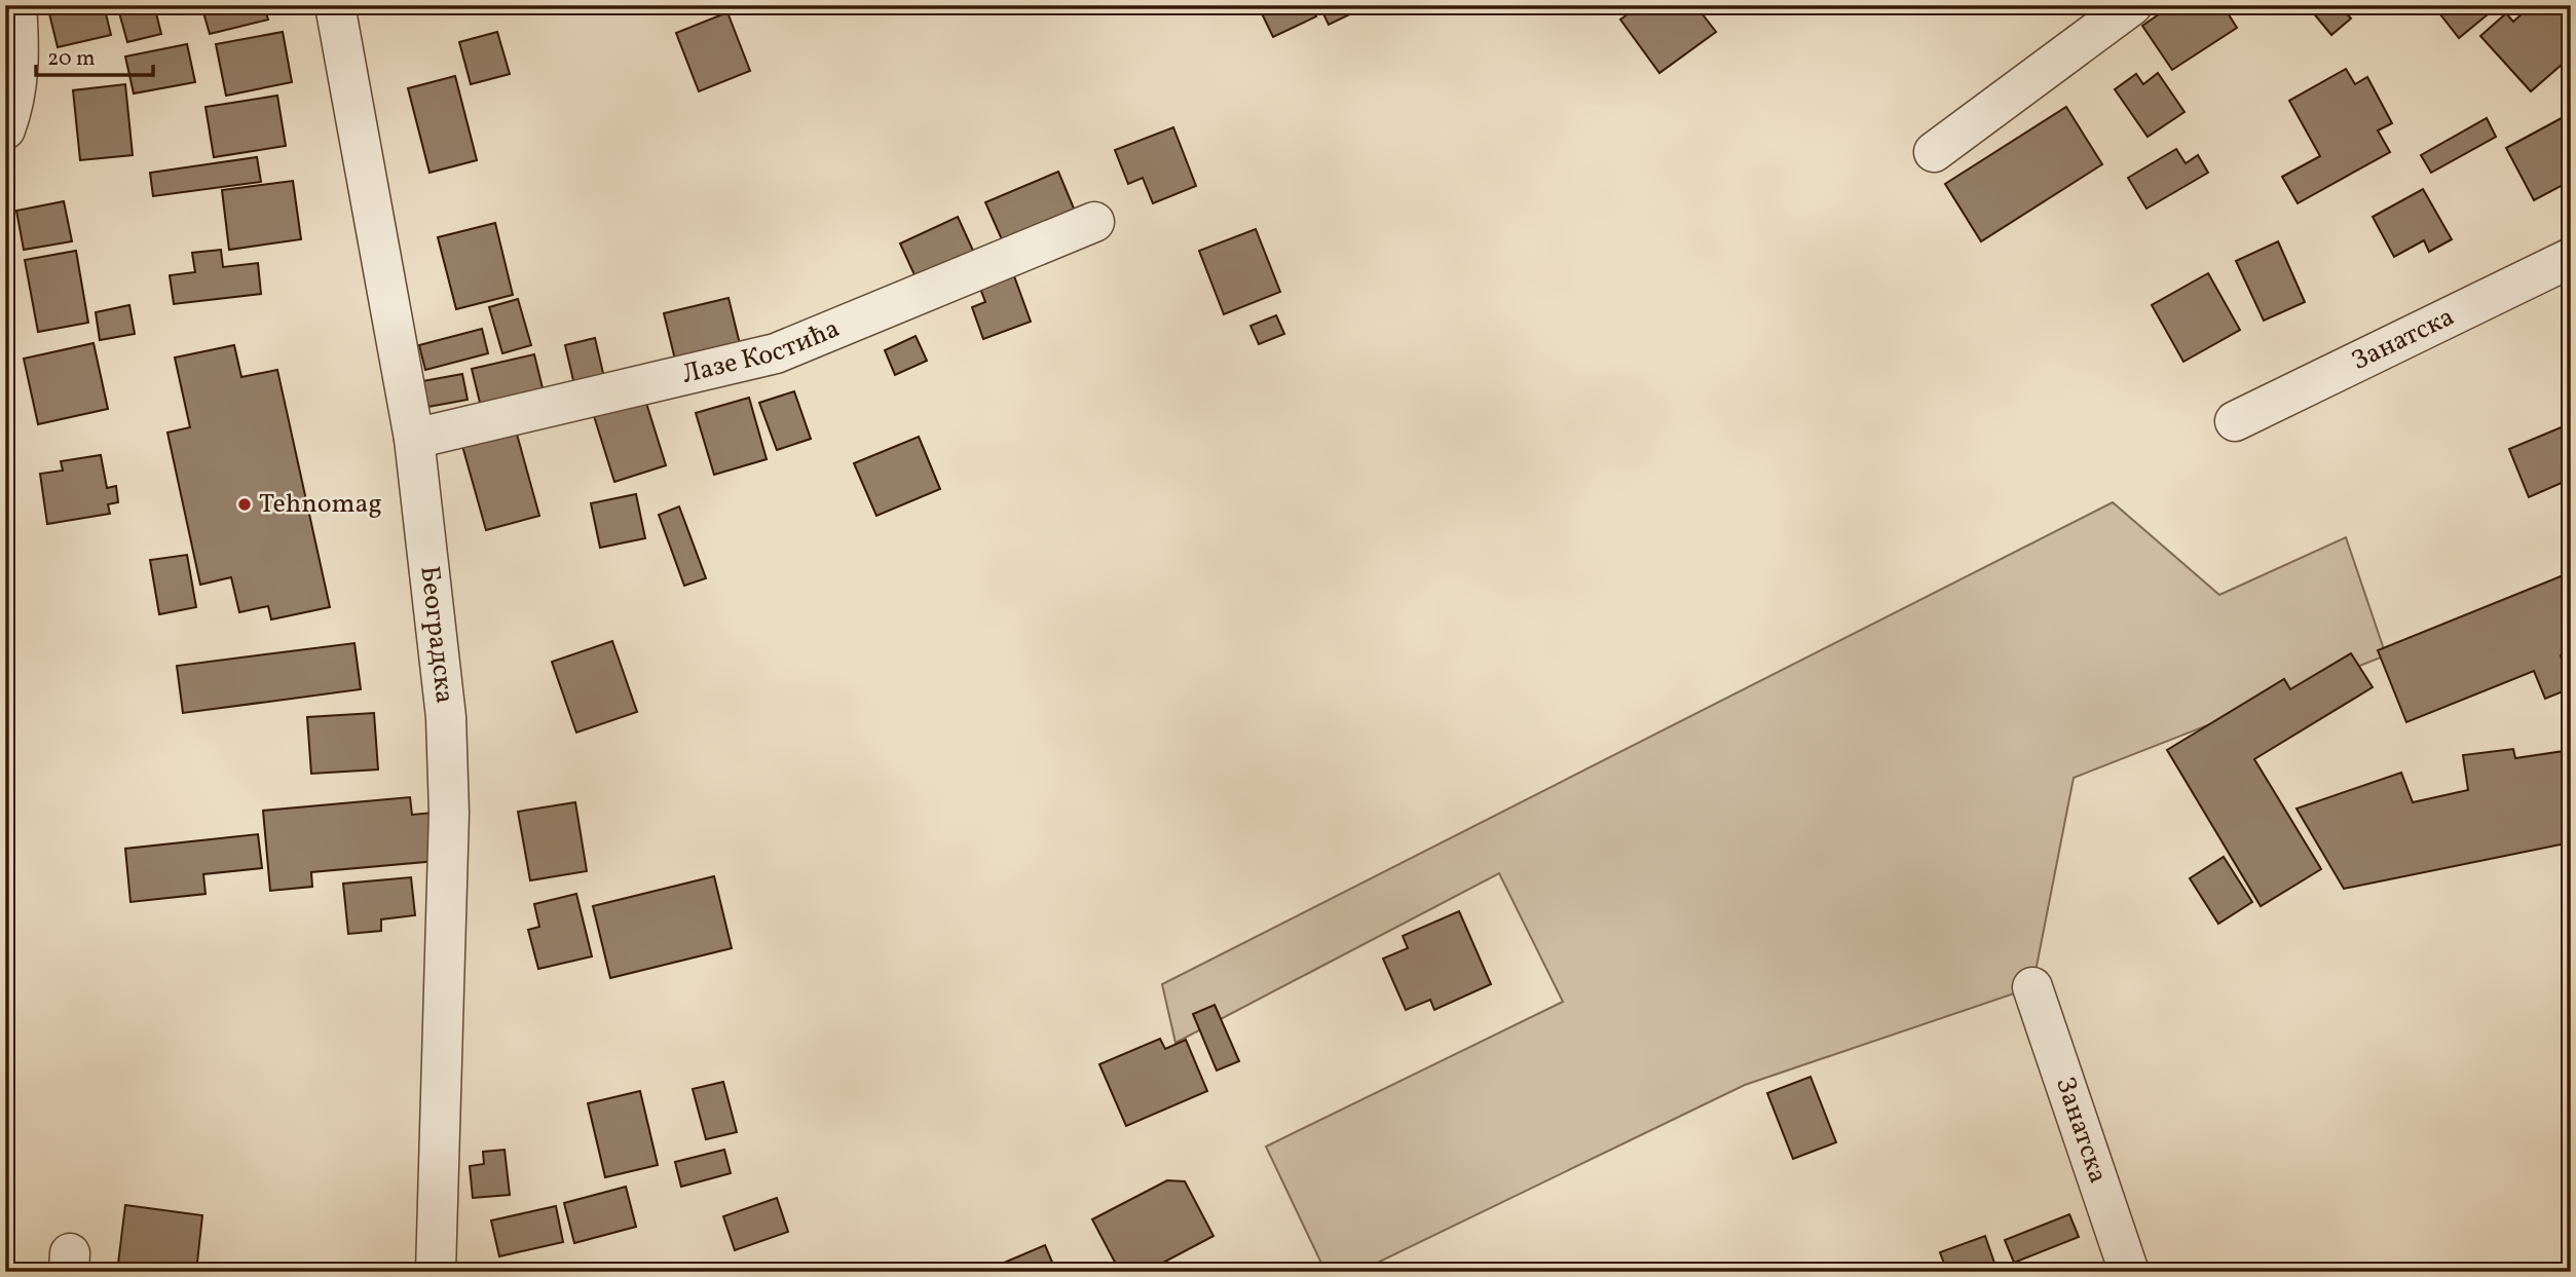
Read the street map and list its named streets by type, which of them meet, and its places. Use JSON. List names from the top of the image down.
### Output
{
  "streets": {
    "street": ["Занатска", "Лазе Костића", "Београдска"]
  },
  "crossings": [
    ["Лазе Костића", "Београдска"]
  ],
  "places": ["Tehnomag"],
  "scale_bar": "20 m"
}
